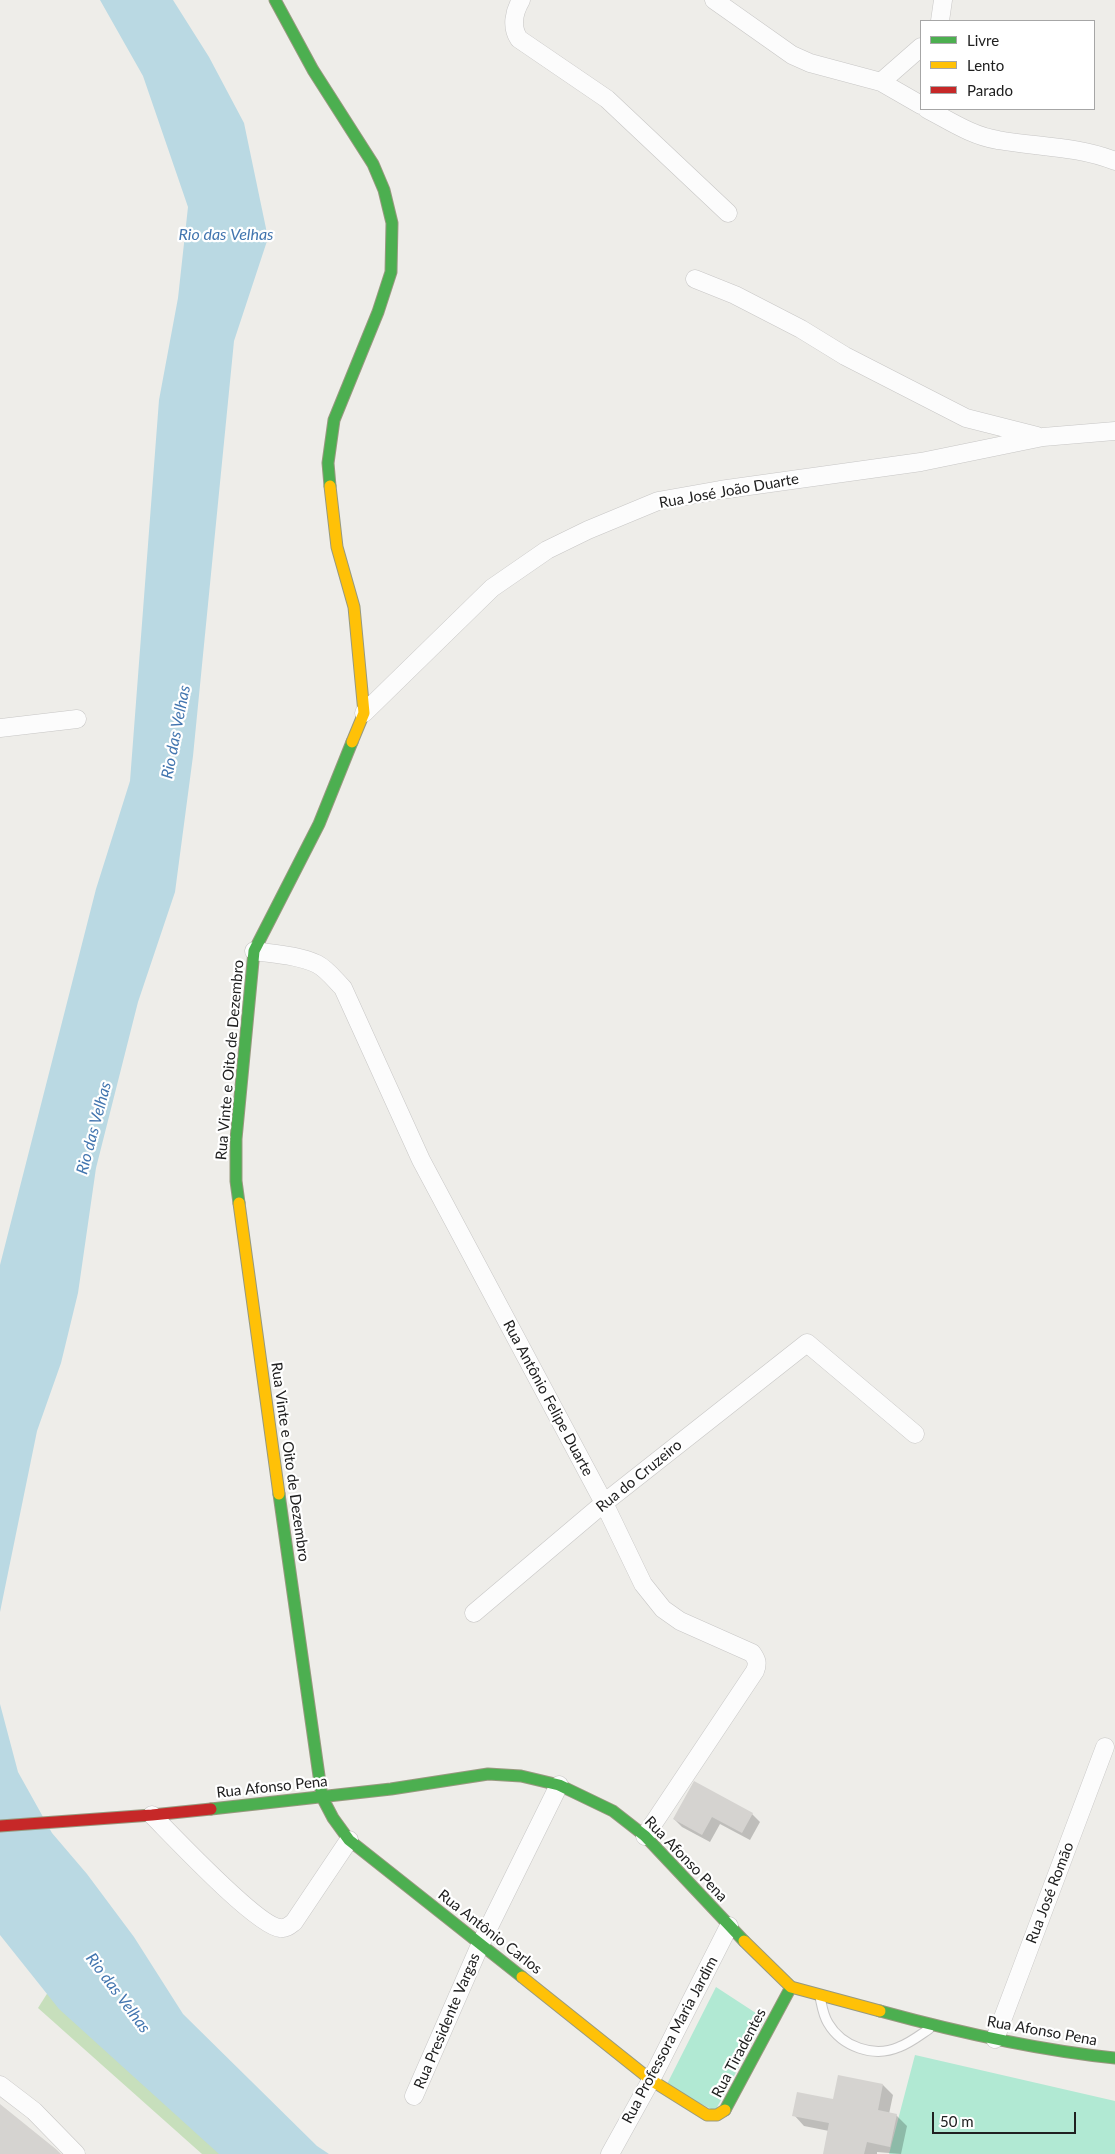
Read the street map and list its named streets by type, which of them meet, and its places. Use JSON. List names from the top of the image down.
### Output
{
  "streets": {
    "street": [
      "Rua José João Duarte",
      "Rua Vinte e Oito de Dezembro",
      "Rua Antônio Felipe Duarte",
      "Rua do Cruzeiro",
      "Rua Afonso Pena",
      "Rua José Romão",
      "Rua Antônio Carlos",
      "Rua Presidente Vargas",
      "Rua Professora Maria Jardim",
      "Rua Tiradentes"
    ]
  },
  "crossings": [
    ["Rua José João Duarte", "Rua Vinte e Oito de Dezembro"],
    ["Rua Vinte e Oito de Dezembro", "Rua Antônio Felipe Duarte"],
    ["Rua Vinte e Oito de Dezembro", "Rua Afonso Pena"],
    ["Rua Vinte e Oito de Dezembro", "Rua Antônio Carlos"],
    ["Rua Antônio Felipe Duarte", "Rua do Cruzeiro"],
    ["Rua Antônio Felipe Duarte", "Rua Afonso Pena"],
    ["Rua Afonso Pena", "Rua José Romão"],
    ["Rua Afonso Pena", "Rua Antônio Carlos"],
    ["Rua Afonso Pena", "Rua Presidente Vargas"],
    ["Rua Afonso Pena", "Rua Professora Maria Jardim"],
    ["Rua Afonso Pena", "Rua Tiradentes"],
    ["Rua Antônio Carlos", "Rua Presidente Vargas"],
    ["Rua Antônio Carlos", "Rua Professora Maria Jardim"],
    ["Rua Antônio Carlos", "Rua Tiradentes"],
    ["Rua Professora Maria Jardim", "Rua Tiradentes"]
  ],
  "water": ["Rio das Velhas"],
  "legend": ["Livre", "Lento", "Parado"],
  "scale_bar": "50 m"
}
